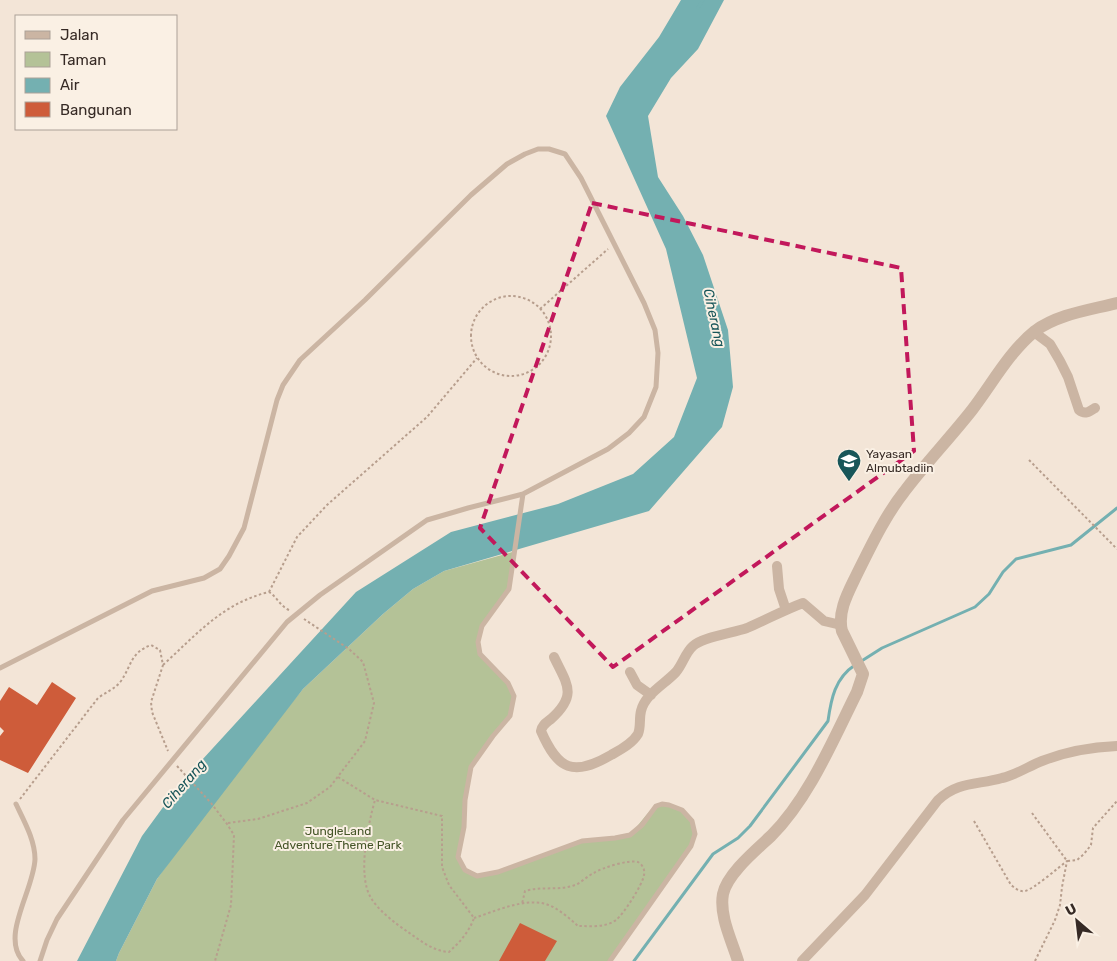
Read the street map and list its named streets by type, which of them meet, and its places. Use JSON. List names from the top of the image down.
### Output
{
  "water": ["Ciherang"],
  "parks": ["JungleLand Adventure Theme Park"],
  "places": {
    "school or university": ["Yayasan Almubtadiin"]
  },
  "legend": [
    "Jalan",
    "Taman",
    "Air",
    "Bangunan"
  ],
  "north": "top left"
}
